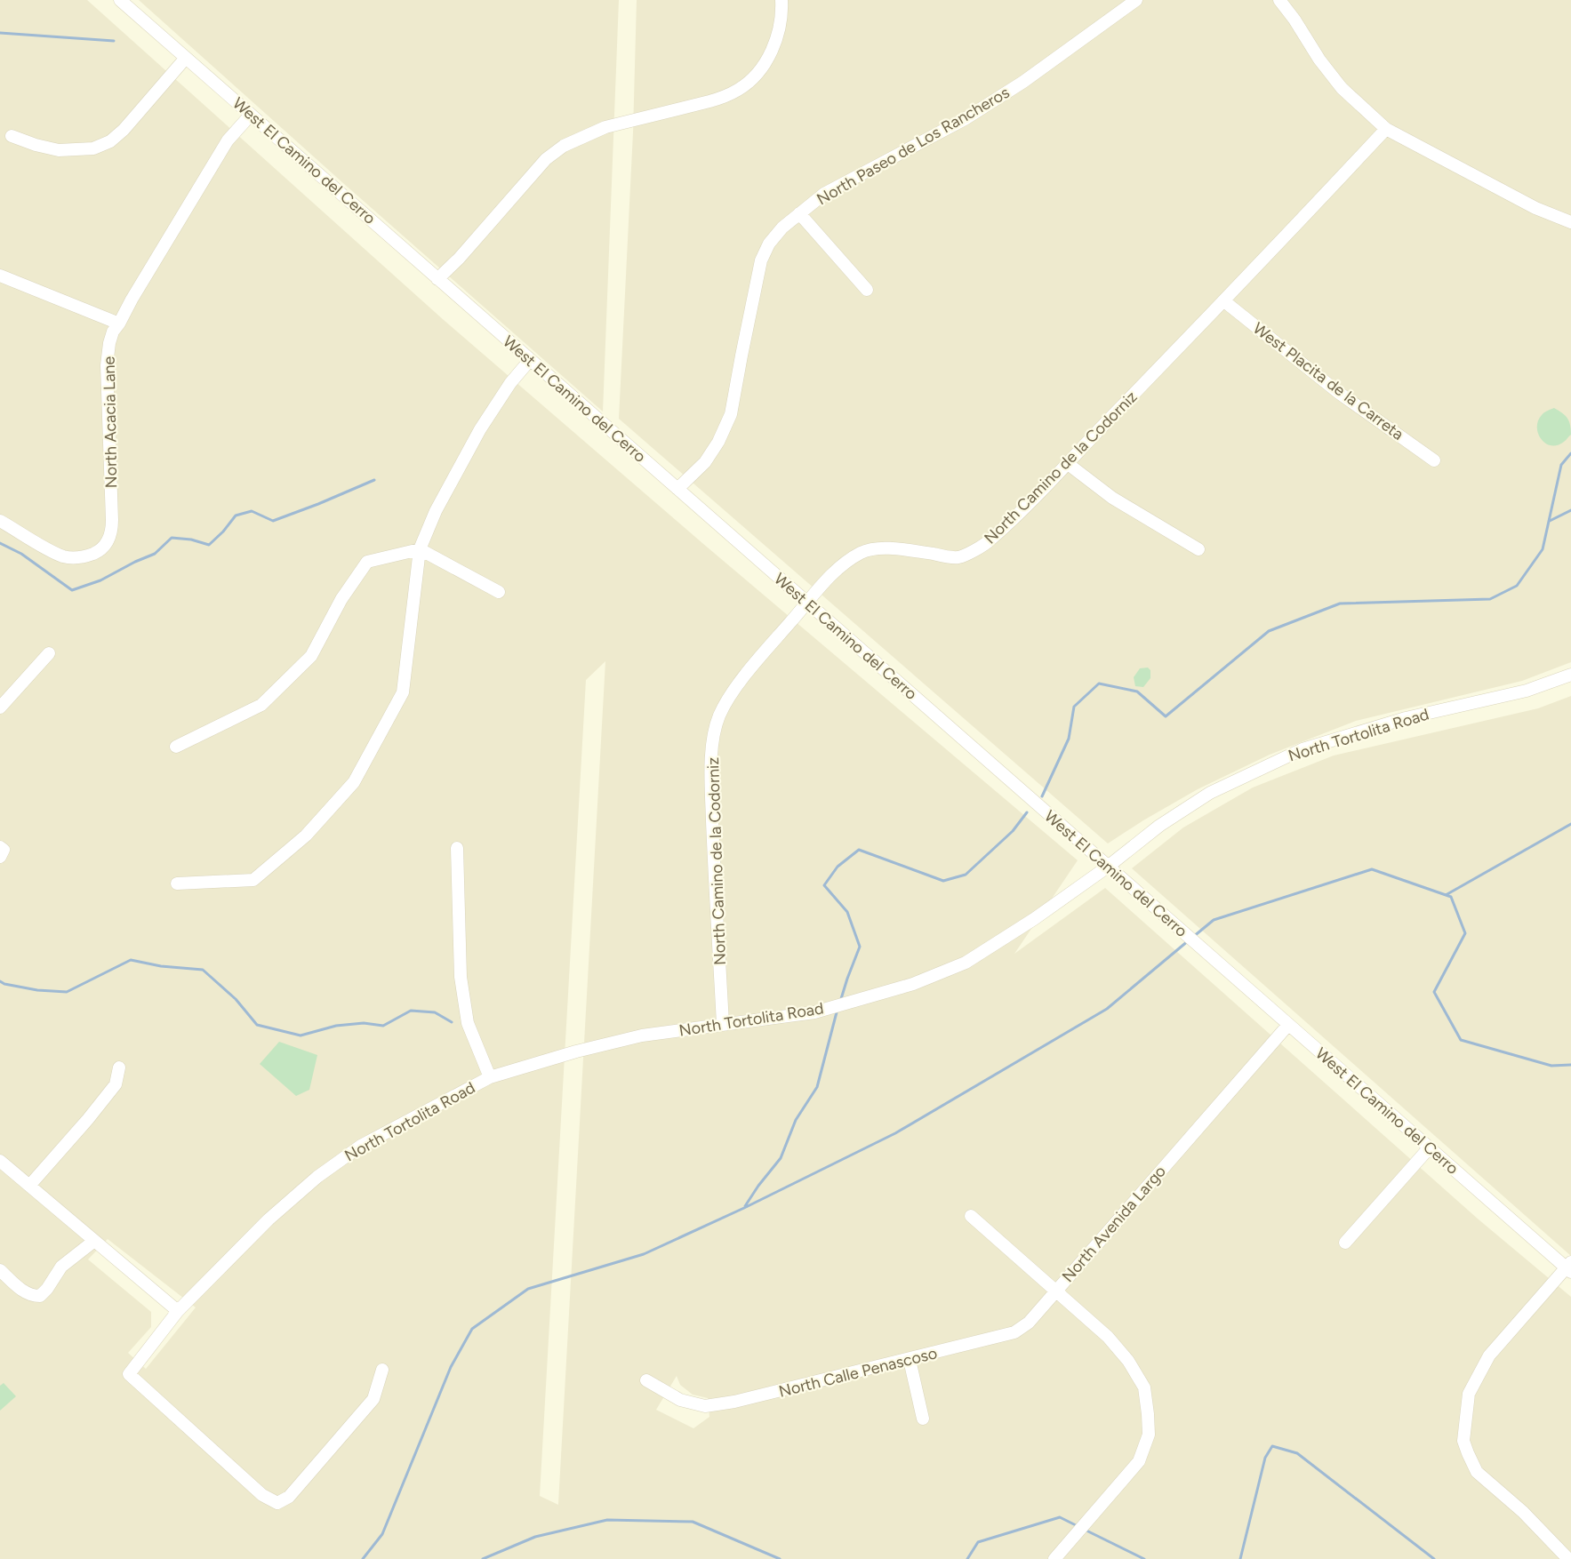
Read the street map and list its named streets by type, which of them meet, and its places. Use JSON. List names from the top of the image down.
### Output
{
  "streets": {
    "street": [
      "North Paseo de Los Rancheros",
      "West El Camino del Cerro",
      "West Placita de la Carreta",
      "North Acacia Lane",
      "North Camino de la Codorniz",
      "North Tortolita Road",
      "North Avenida Largo",
      "North Calle Penascoso"
    ]
  },
  "crossings": [
    ["North Paseo de Los Rancheros", "West El Camino del Cerro"],
    ["West El Camino del Cerro", "North Acacia Lane"],
    ["West El Camino del Cerro", "North Camino de la Codorniz"],
    ["West El Camino del Cerro", "North Tortolita Road"],
    ["West El Camino del Cerro", "North Avenida Largo"],
    ["West Placita de la Carreta", "North Camino de la Codorniz"],
    ["North Camino de la Codorniz", "North Tortolita Road"],
    ["North Avenida Largo", "North Calle Penascoso"]
  ]
}
